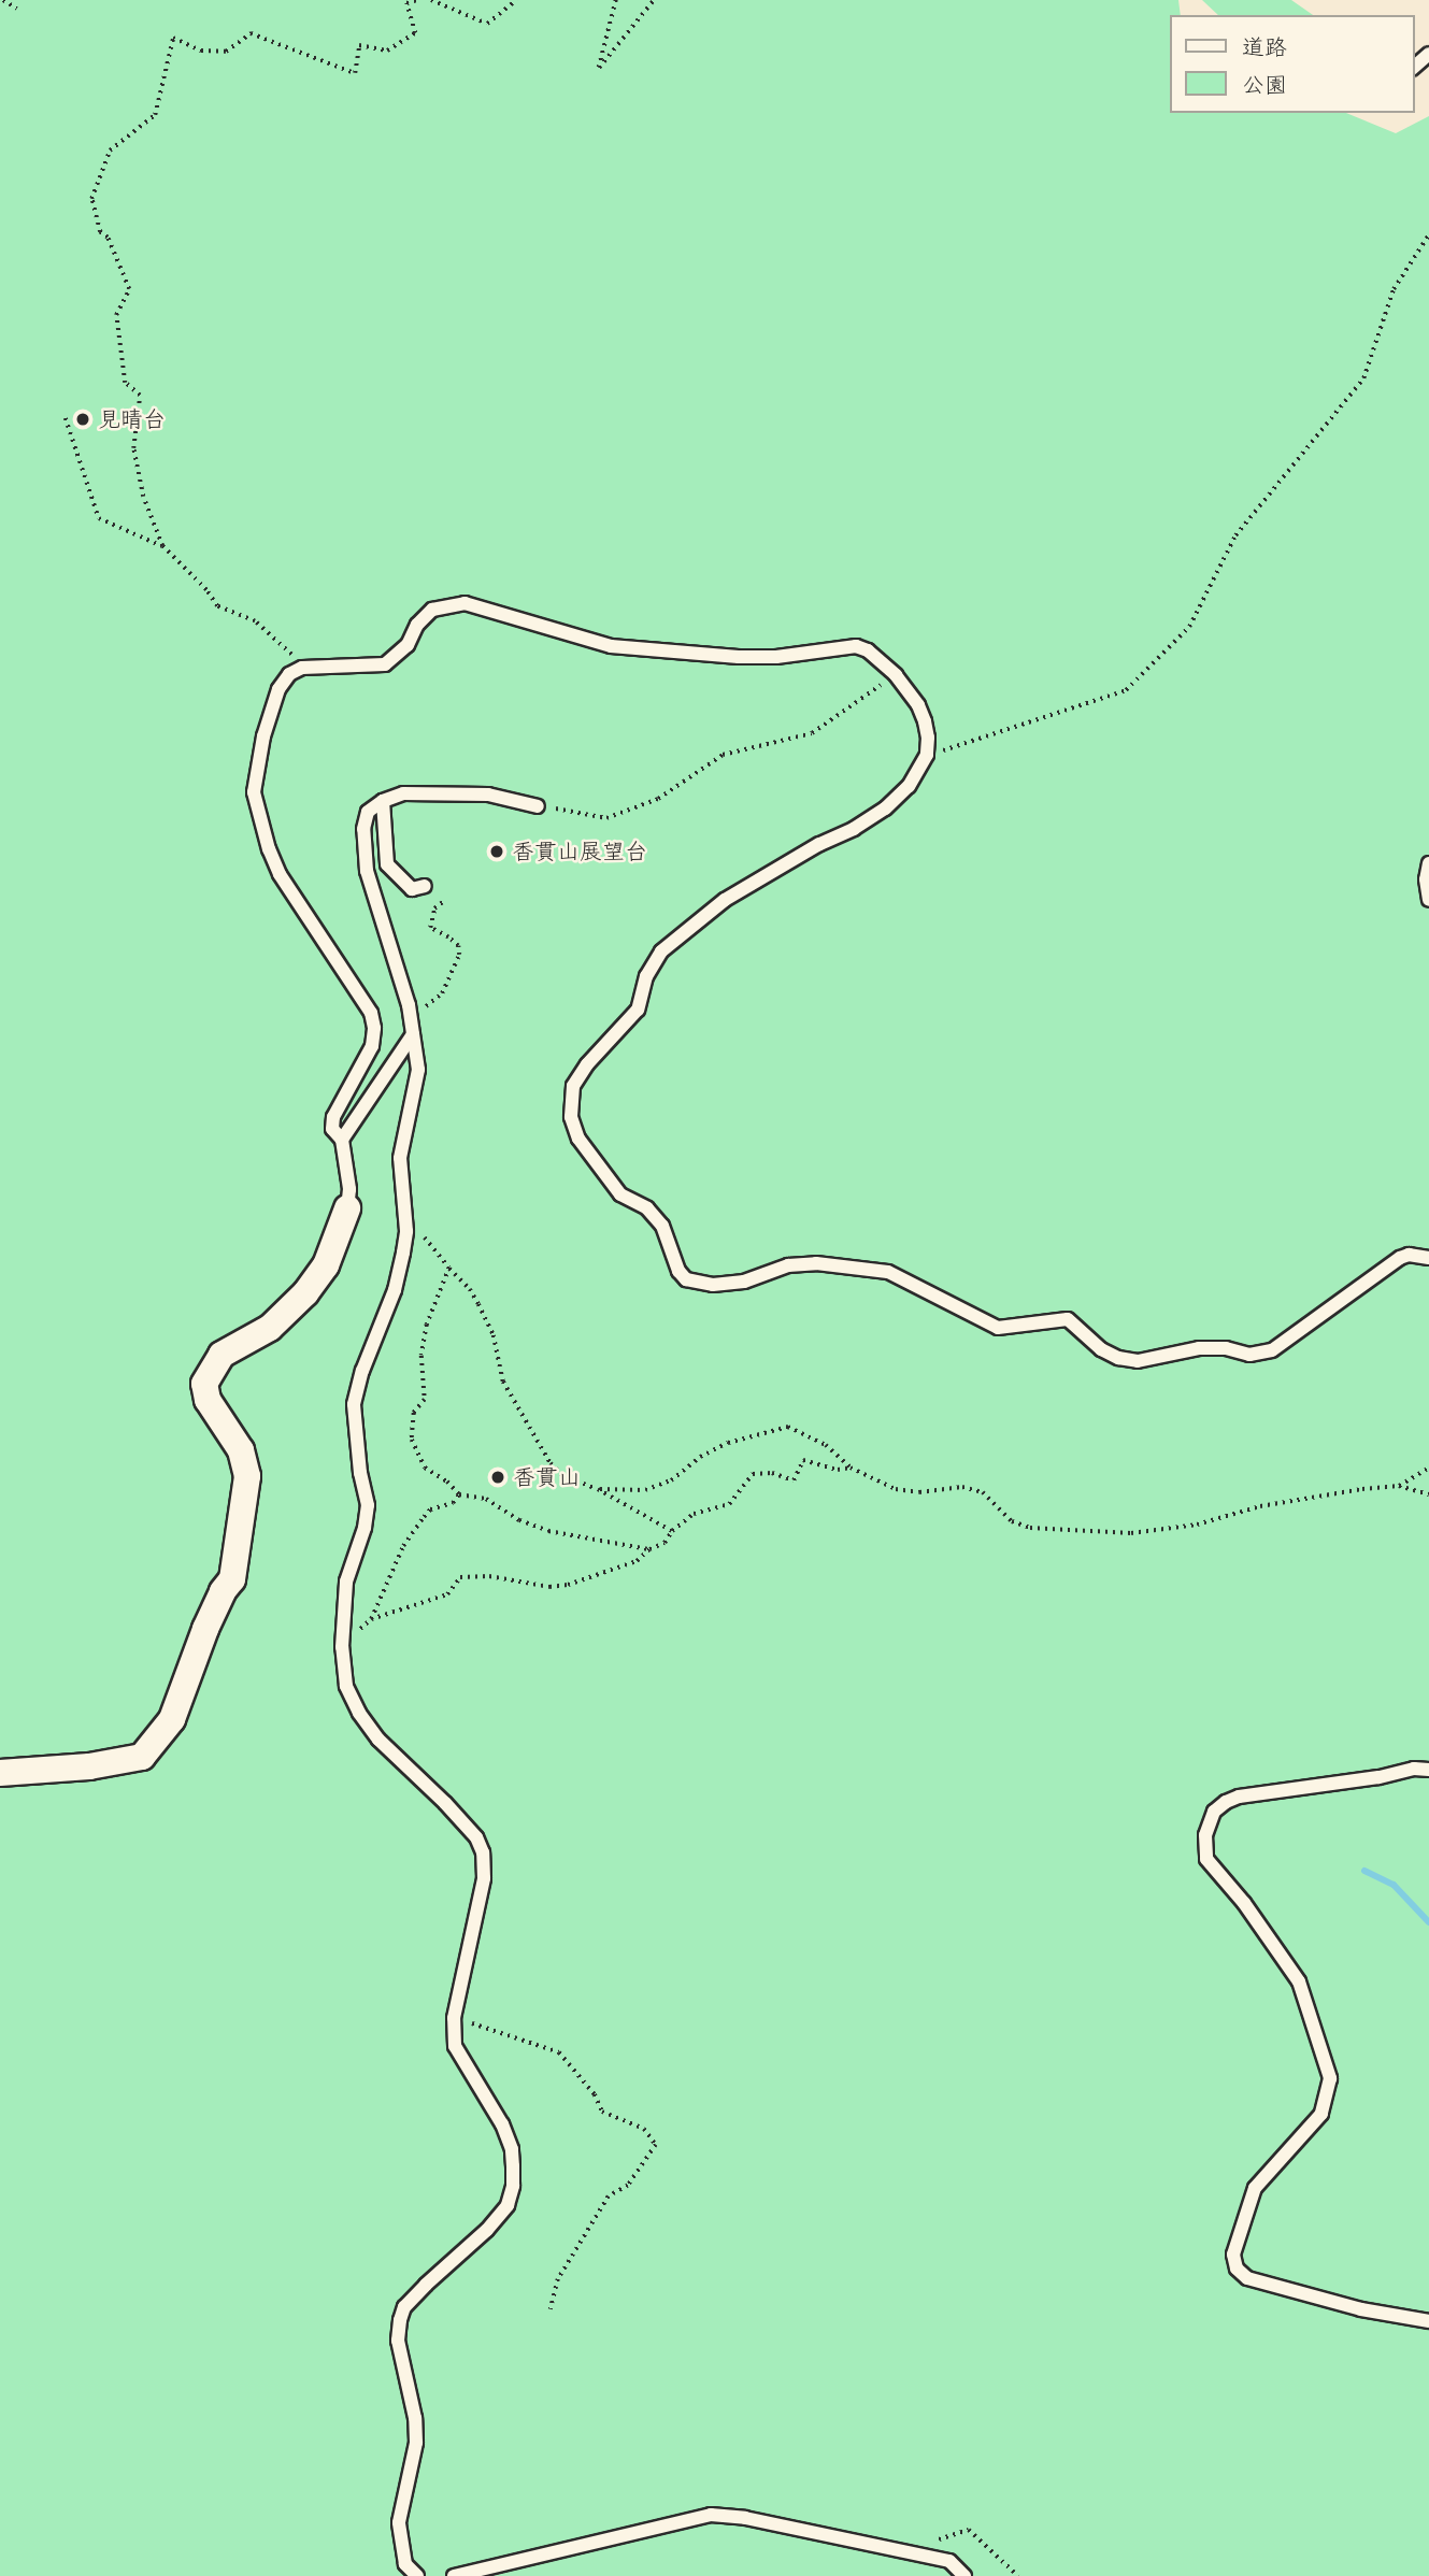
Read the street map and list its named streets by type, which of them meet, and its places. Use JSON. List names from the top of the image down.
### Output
{
  "places": ["見晴台", "香貫山展望台", "香貫山"],
  "legend": ["道路", "公園"]
}
